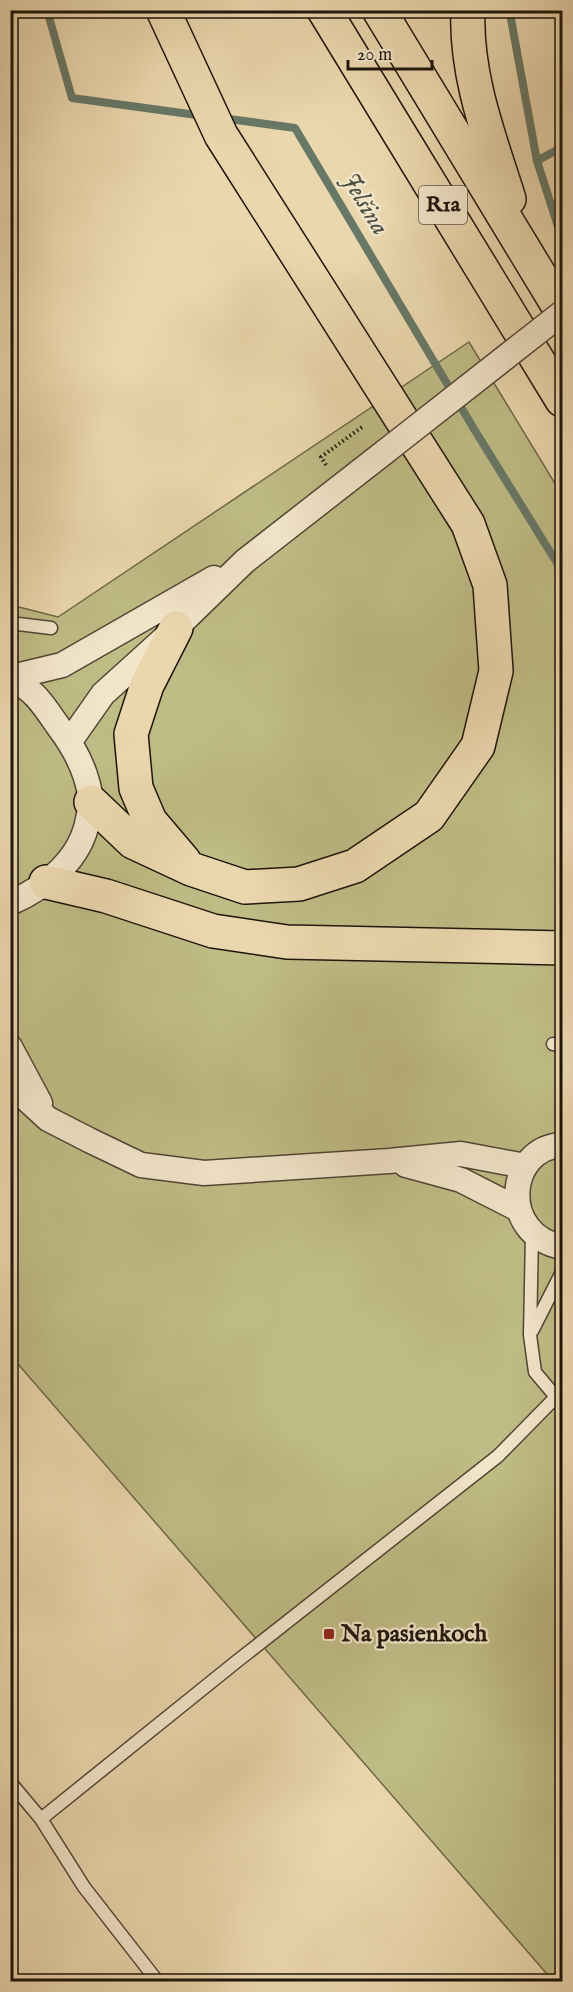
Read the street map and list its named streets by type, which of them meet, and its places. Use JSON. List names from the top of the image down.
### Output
{
  "streets": {
    "highway": ["R1a"]
  },
  "water": ["Jelšina"],
  "places": {
    "transit": ["Na pasienkoch"]
  },
  "scale_bar": "20 m"
}
